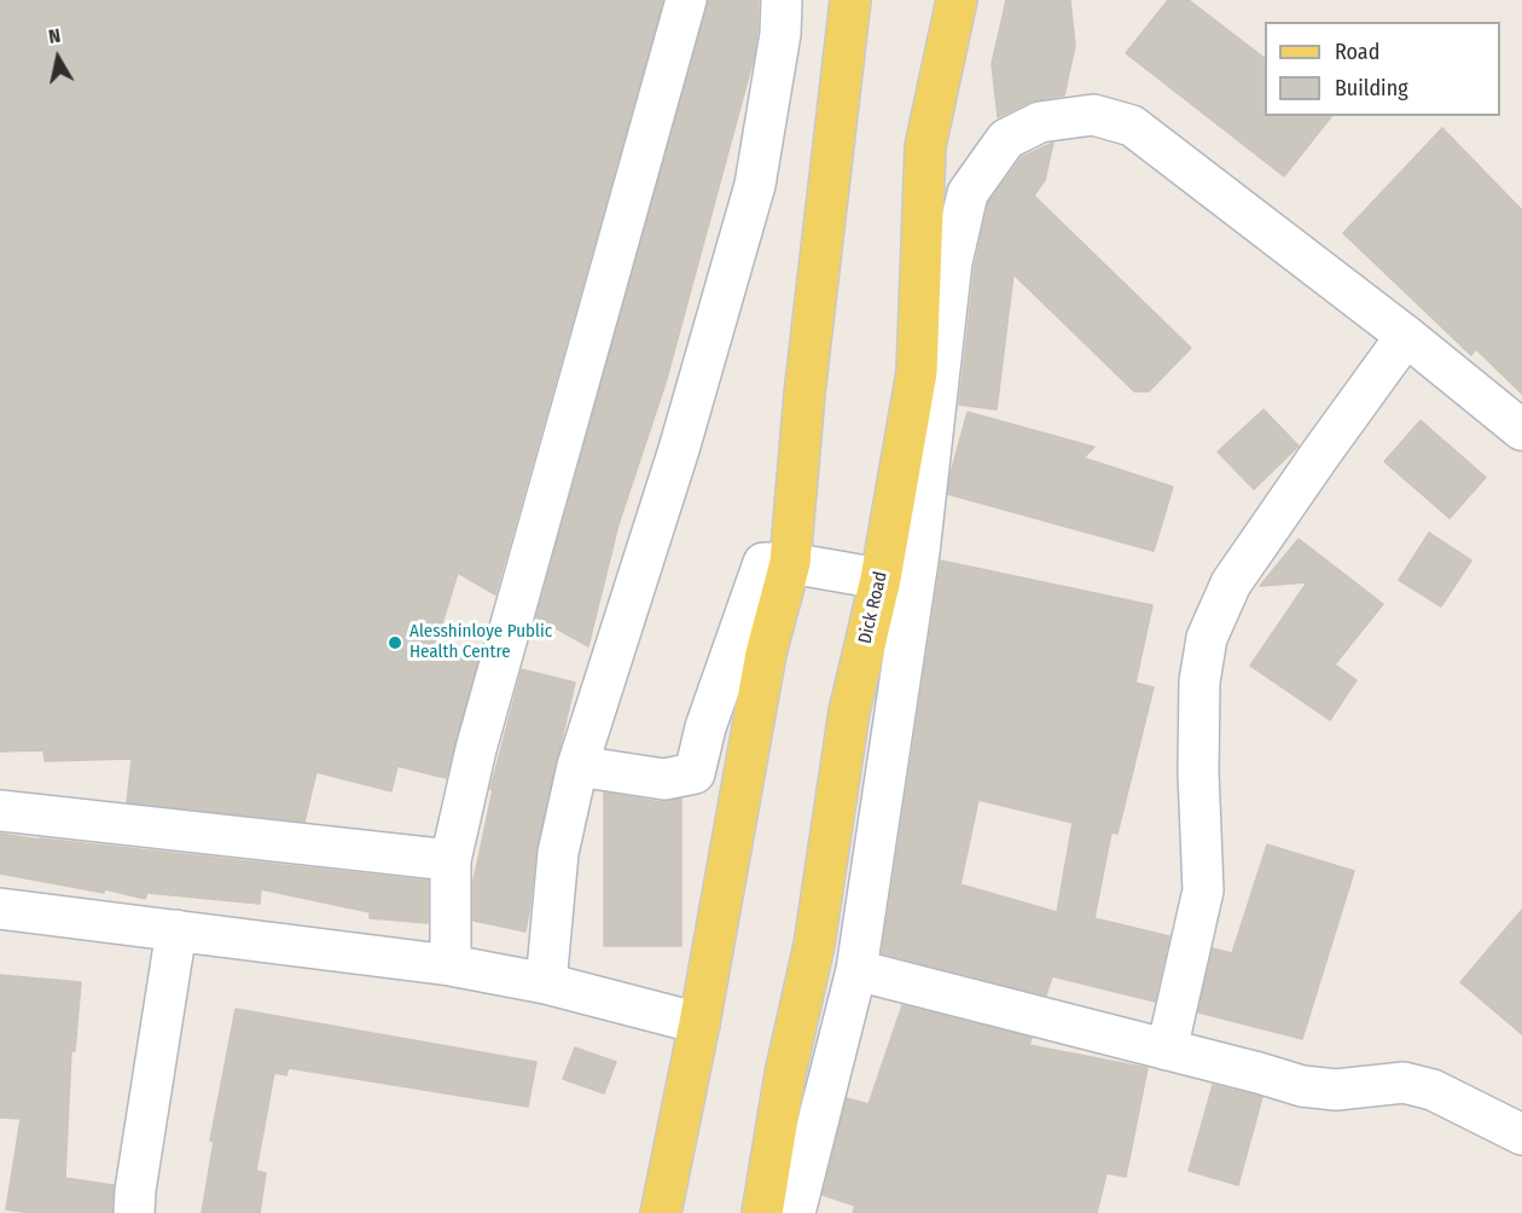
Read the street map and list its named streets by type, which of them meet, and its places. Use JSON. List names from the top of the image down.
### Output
{
  "streets": {
    "main road": ["Dick Road"]
  },
  "places": ["Alesshinloye Public Health Centre"],
  "legend": ["Road", "Building"],
  "north": "top"
}
